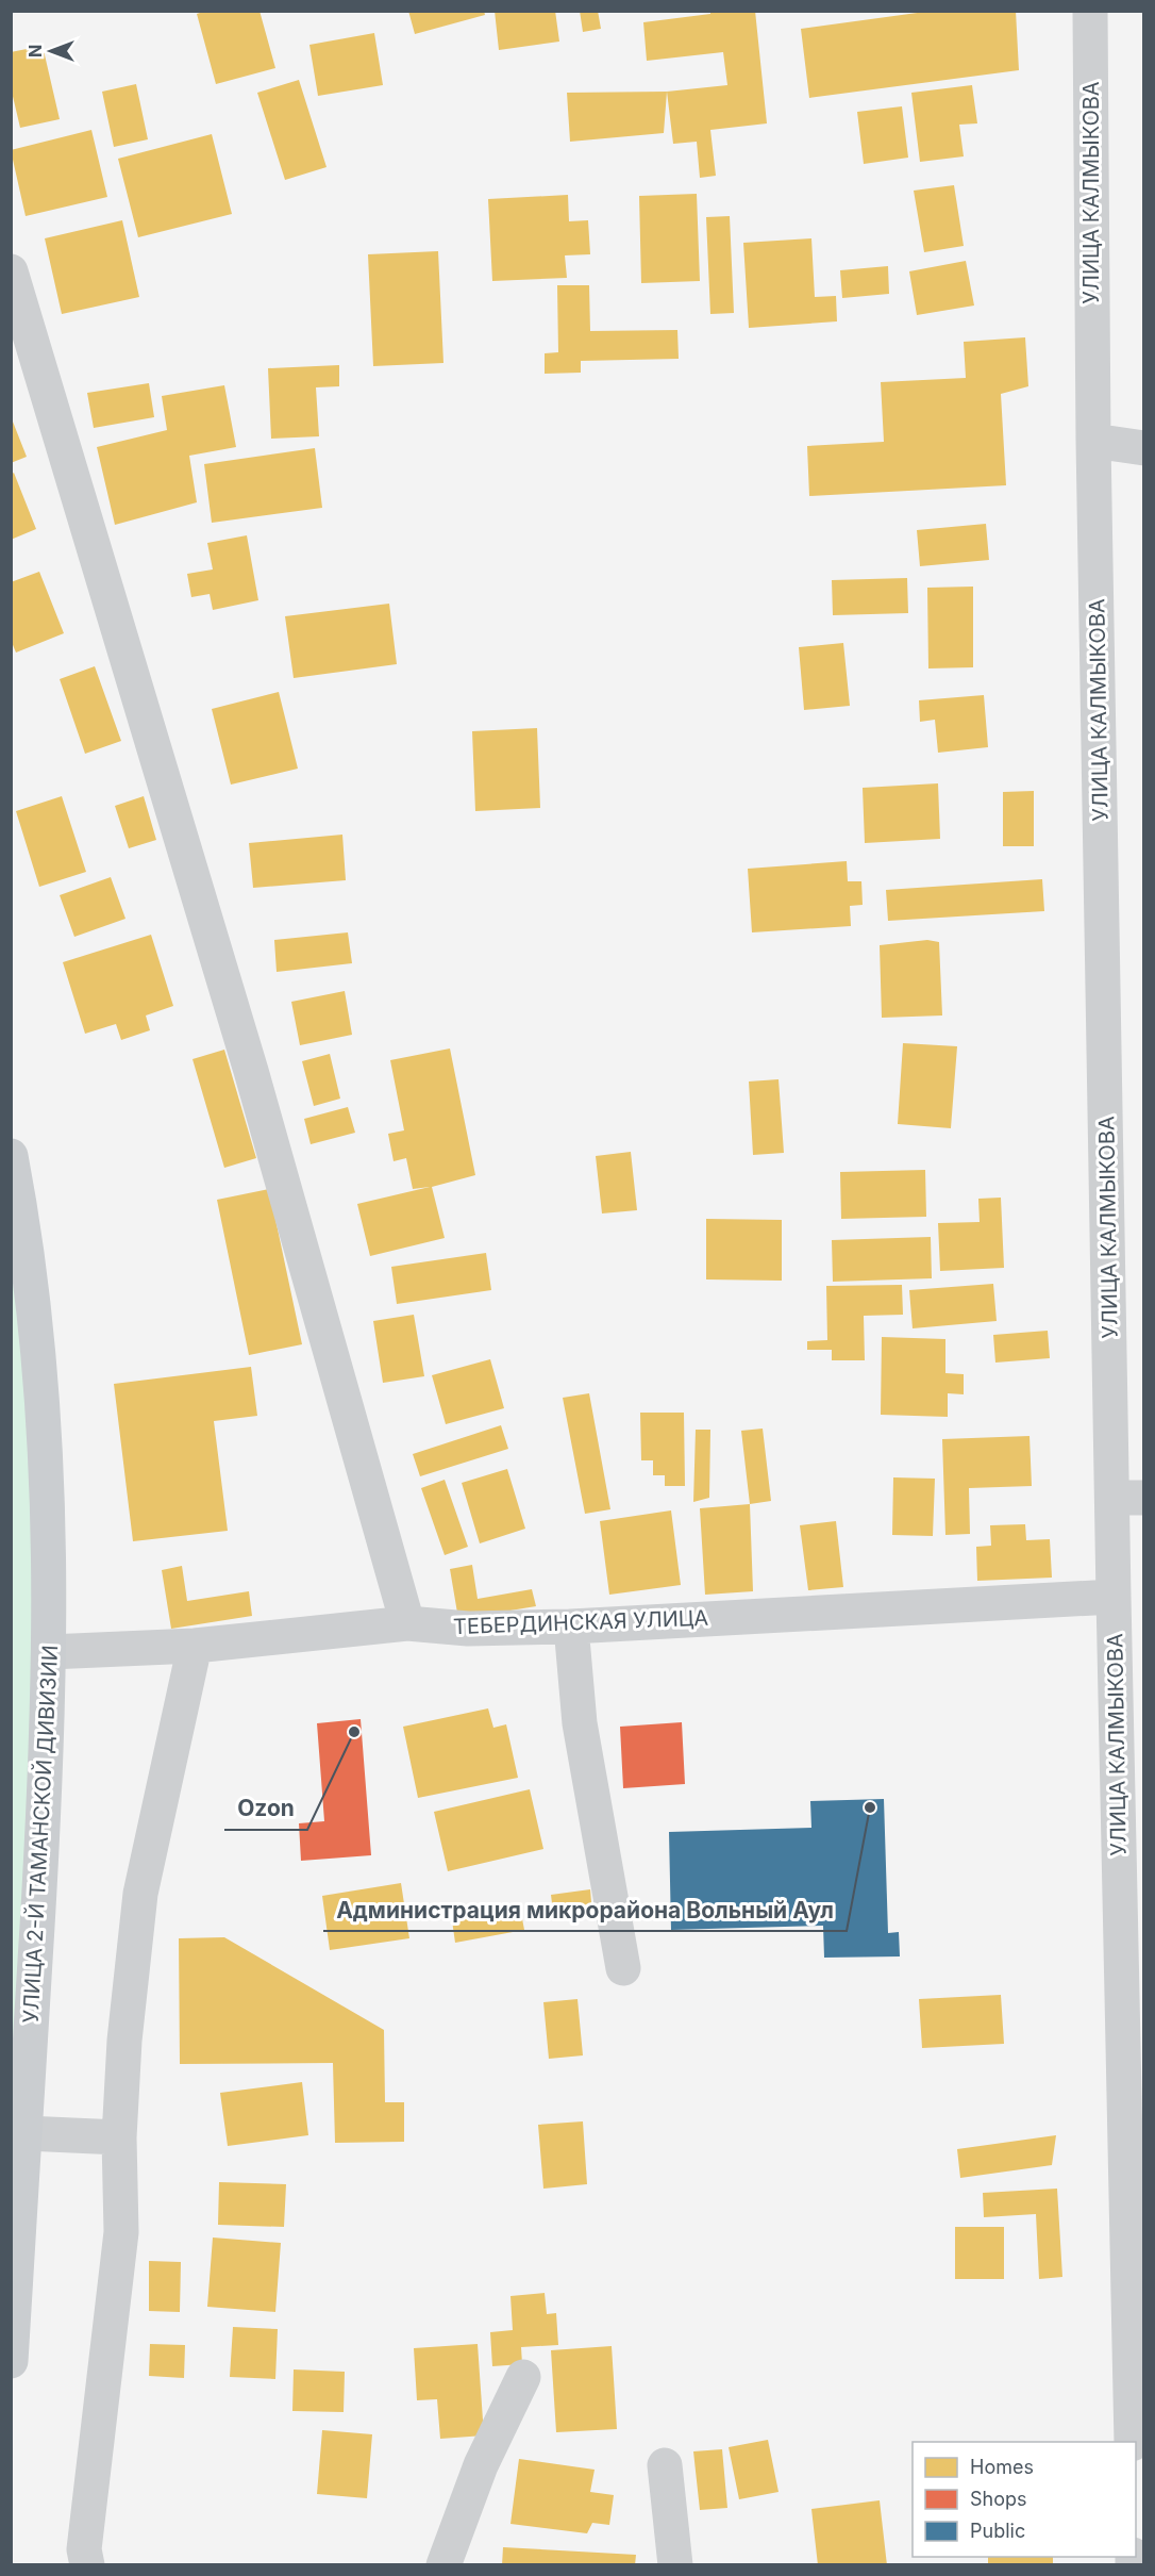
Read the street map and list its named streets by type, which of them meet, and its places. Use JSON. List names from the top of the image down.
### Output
{
  "streets": {
    "main road": ["УЛИЦА 2-Й ТАМАНСКОЙ ДИВИЗИИ"],
    "street": ["УЛИЦА КАЛМЫКОВА", "ТЕБЕРДИНСКАЯ УЛИЦА"]
  },
  "crossings": [
    ["УЛИЦА КАЛМЫКОВА", "ТЕБЕРДИНСКАЯ УЛИЦА"],
    ["ТЕБЕРДИНСКАЯ УЛИЦА", "УЛИЦА 2-Й ТАМАНСКОЙ ДИВИЗИИ"]
  ],
  "places": ["Ozon", "Администрация микрорайона Вольный Аул"],
  "legend": ["Homes", "Shops", "Public"],
  "north": "left"
}
